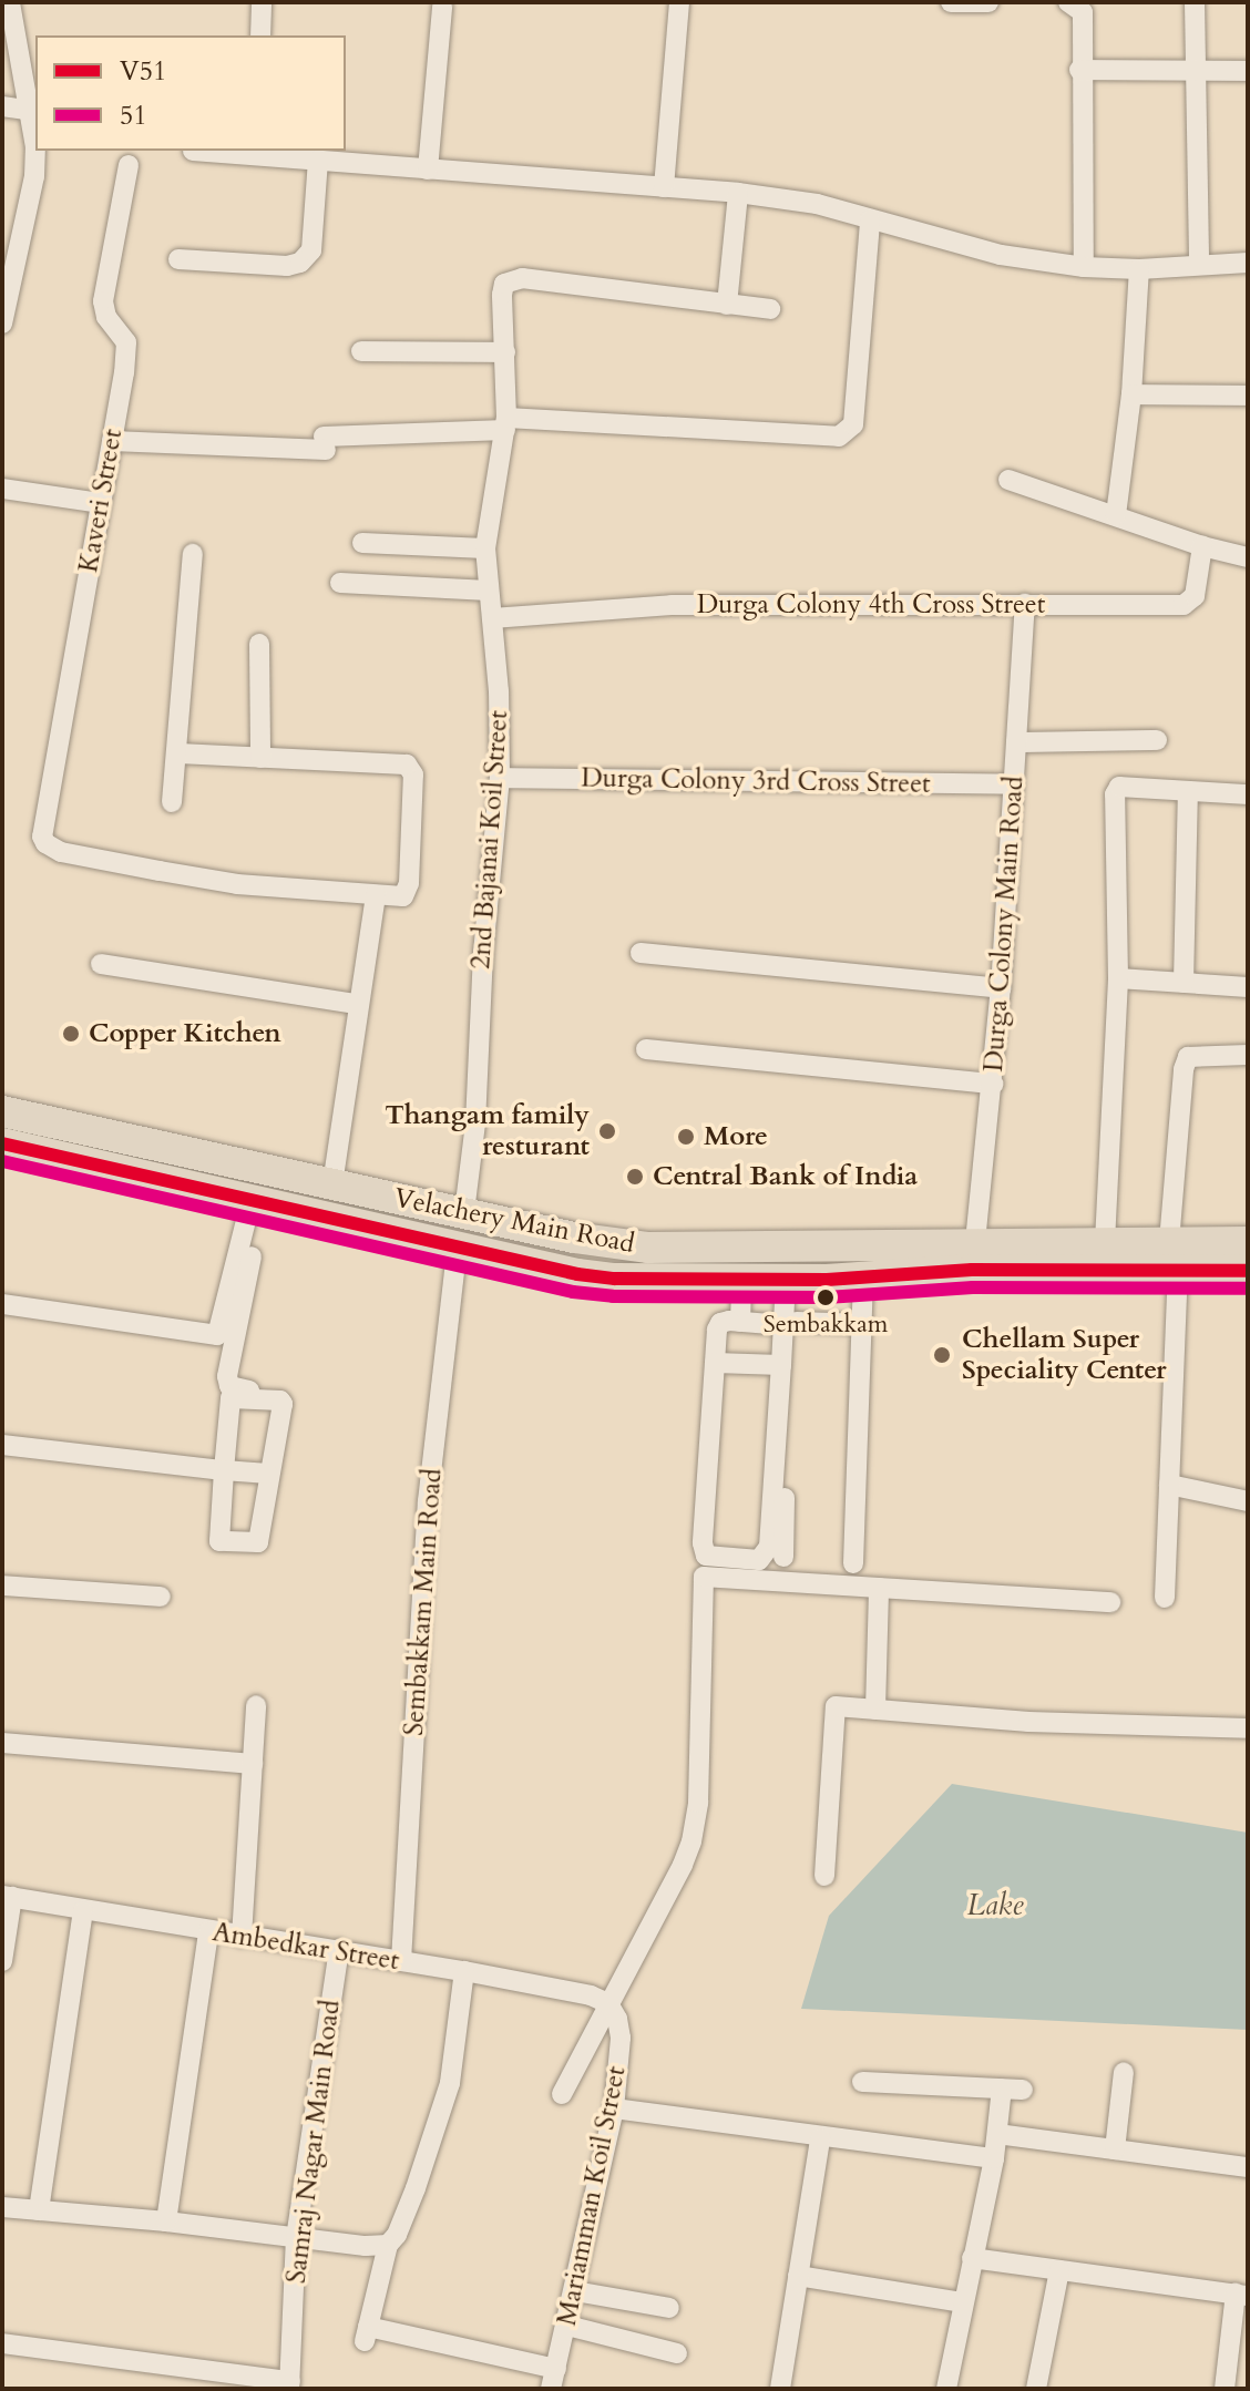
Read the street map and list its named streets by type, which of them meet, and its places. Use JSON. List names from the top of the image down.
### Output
{
  "streets": {
    "main road": ["Velachery Main Road"],
    "street": [
      "Kaveri Street",
      "Durga Colony 4th Cross Street",
      "Durga Colony 3rd Cross Street",
      "2nd Bajanai Koil Street",
      "Durga Colony Main Road",
      "Sembakkam Main Road",
      "Ambedkar Street",
      "Samraj Nagar Main Road",
      "Mariamman Koil Street"
    ]
  },
  "crossings": [
    ["Durga Colony 4th Cross Street", "2nd Bajanai Koil Street"],
    ["Durga Colony 4th Cross Street", "Durga Colony Main Road"],
    ["Durga Colony 3rd Cross Street", "2nd Bajanai Koil Street"],
    ["Durga Colony 3rd Cross Street", "Durga Colony Main Road"],
    ["2nd Bajanai Koil Street", "Velachery Main Road"],
    ["Durga Colony Main Road", "Velachery Main Road"],
    ["Velachery Main Road", "Sembakkam Main Road"],
    ["Sembakkam Main Road", "Ambedkar Street"],
    ["Ambedkar Street", "Samraj Nagar Main Road"],
    ["Ambedkar Street", "Mariamman Koil Street"]
  ],
  "water": ["Lake"],
  "places": [
    "Copper Kitchen",
    "Thangam family resturant",
    "More",
    "Central Bank of India",
    "Sembakkam",
    "Chellam Super Speciality Center"
  ],
  "lines": ["transit line V51", "transit line 51"],
  "legend": ["V51", "51"]
}
